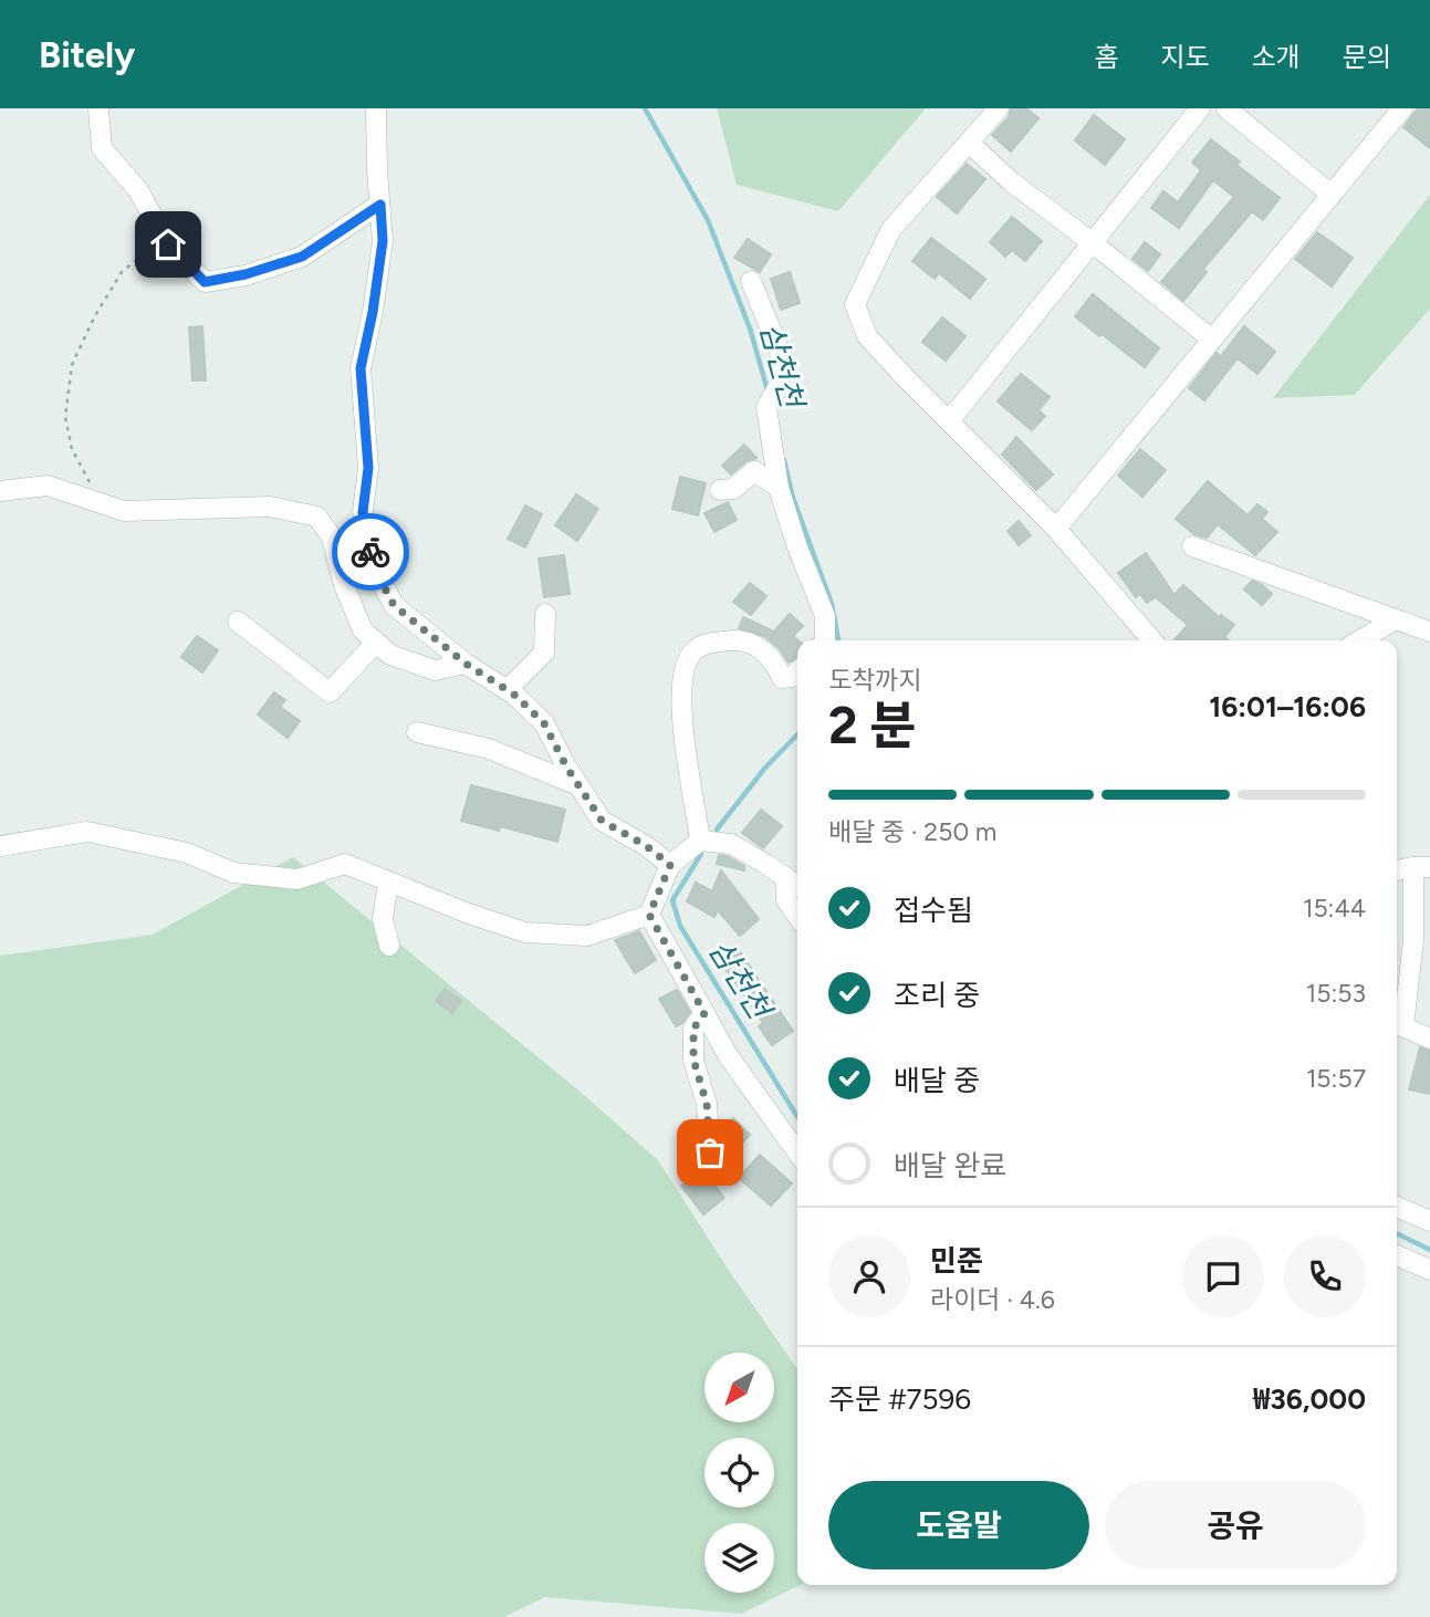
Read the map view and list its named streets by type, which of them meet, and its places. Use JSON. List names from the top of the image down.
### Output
{
  "water": ["삼천천"],
  "north": "bottom left",
  "page": {
    "header": "Bitely",
    "nav": [
      "홈",
      "지도",
      "소개",
      "문의"
    ],
    "heading": ["2 분", "도착까지", "16:01–16:06"],
    "panel": [
      "민준",
      "라이더 · 4.6",
      "주문 #7596",
      "₩36,000"
    ],
    "bar": "배달 중 · 250 m",
    "list": [
      ["접수됨", "15:44"],
      ["조리 중", "15:53"],
      ["배달 중", "15:57"],
      "배달 완료"
    ],
    "buttons": ["도움말", "공유"]
  }
}
